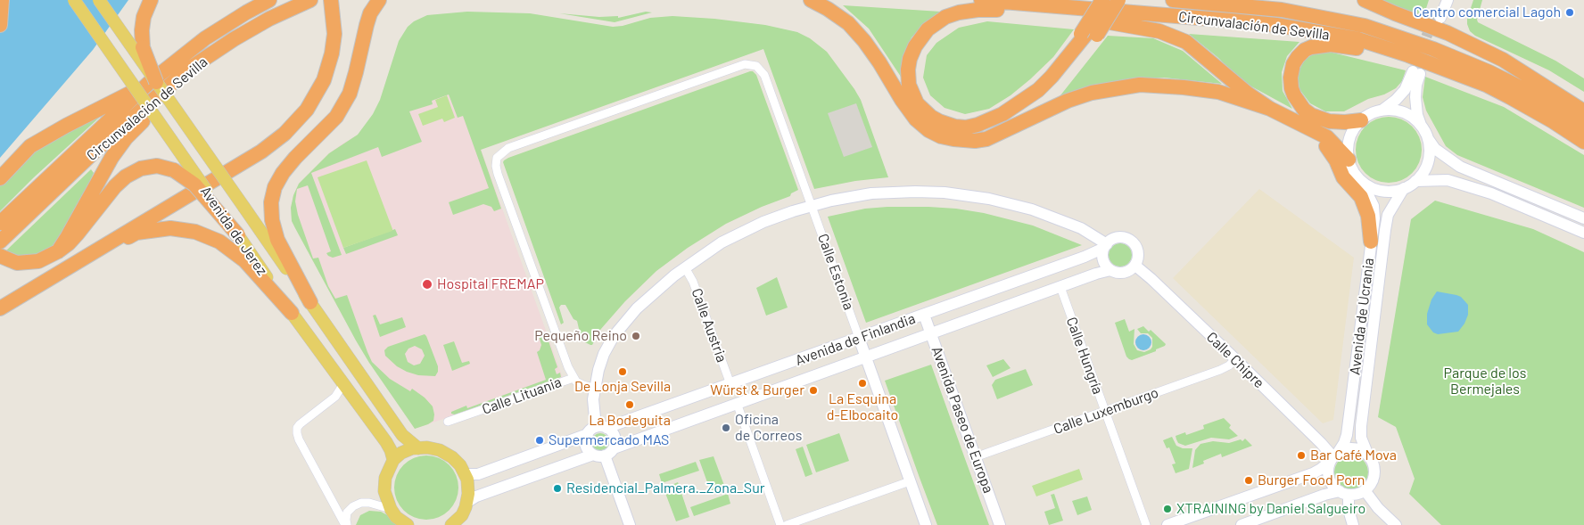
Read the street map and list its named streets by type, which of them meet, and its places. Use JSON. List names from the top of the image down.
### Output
{
  "streets": {
    "highway": ["Circunvalación de Sevilla"],
    "main road": [
      "Avenida de Jerez",
      "Avenida de Ucrania",
      "Avenida de Finlandia",
      "Calle Chipre",
      "Avenida Paseo de Europa"
    ],
    "street": [
      "Calle Estonia",
      "Calle Austria",
      "Calle Hungría",
      "Calle Lituania",
      "Calle Luxemburgo"
    ]
  },
  "crossings": [
    ["Circunvalación de Sevilla", "Avenida de Jerez"],
    ["Calle Estonia", "Avenida de Finlandia"],
    ["Calle Estonia", "Calle Lituania"],
    ["Avenida de Ucrania", "Calle Chipre"],
    ["Calle Austria", "Avenida de Finlandia"],
    ["Avenida de Finlandia", "Calle Hungría"],
    ["Avenida de Finlandia", "Calle Chipre"],
    ["Avenida de Finlandia", "Avenida Paseo de Europa"],
    ["Calle Hungría", "Calle Luxemburgo"],
    ["Calle Chipre", "Calle Luxemburgo"],
    ["Calle Luxemburgo", "Avenida Paseo de Europa"]
  ],
  "parks": ["Parque de los Bermejales"],
  "places": [
    "Centro comercial Lagoh",
    "Hospital FREMAP",
    "Pequeño Reino",
    "De Lonja Sevilla",
    "La Esquina d-Elbocaito",
    "Würst & Burger",
    "La Bodeguita",
    "Oficina de Correos",
    "Supermercado MAS",
    "Bar Café Mova",
    "Burger Food Porn",
    "Residencial_Palmera._Zona_Sur",
    "XTRAINING by Daniel Salgueiro"
  ]
}
